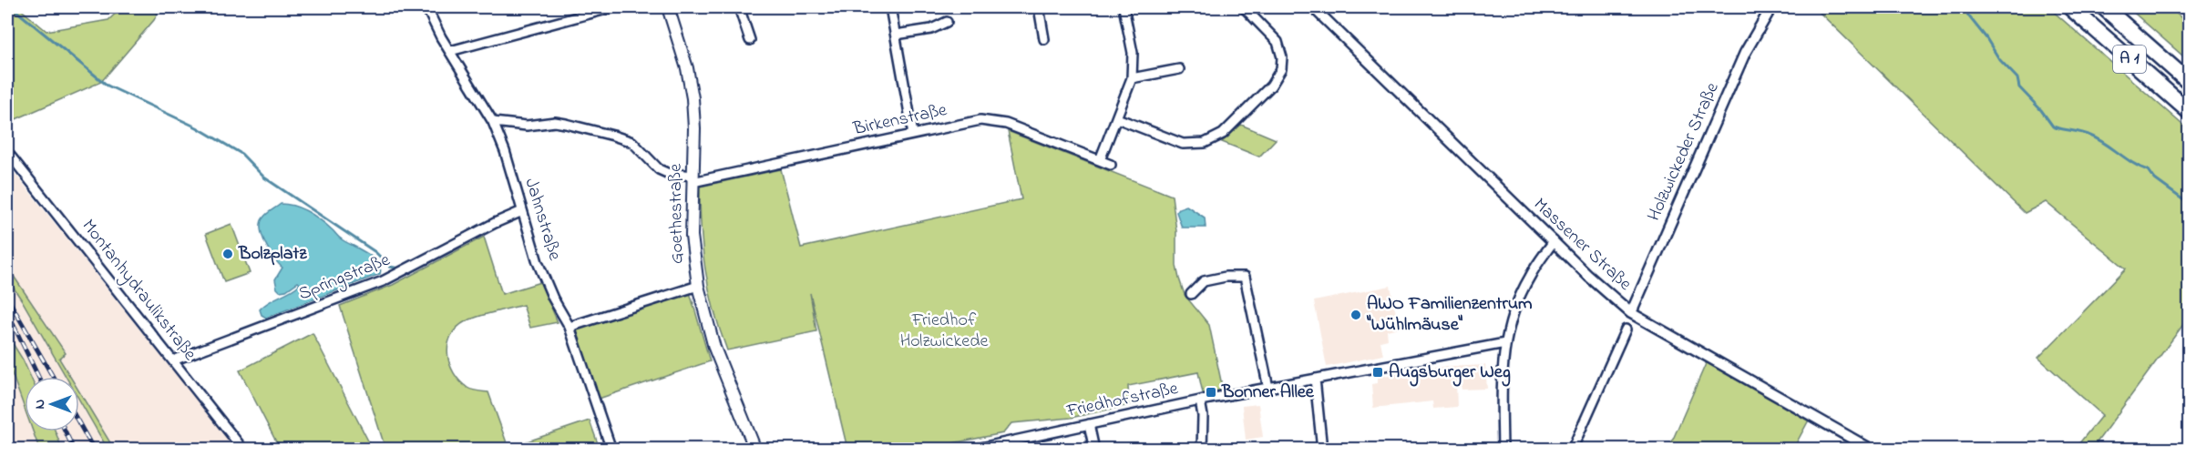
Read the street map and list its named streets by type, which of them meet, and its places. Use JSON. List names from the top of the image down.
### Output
{
  "streets": {
    "highway": ["A 1"],
    "main road": ["Goethestraße"],
    "street": [
      "Birkenstraße",
      "Holzwickeder Straße",
      "Jahnstraße",
      "Massener Straße",
      "Springstraße",
      "Montanhydraulikstraße",
      "Friedhofstraße"
    ]
  },
  "crossings": [
    ["Birkenstraße", "Goethestraße"],
    ["Birkenstraße", "Jahnstraße"],
    ["Holzwickeder Straße", "Massener Straße"],
    ["Jahnstraße", "Springstraße"],
    ["Springstraße", "Montanhydraulikstraße"]
  ],
  "parks": ["Friedhof Holzwickede"],
  "places": {
    "other": ["Bolzplatz", "AWO Familienzentrum \"Wühlmäuse\""],
    "transit": ["Augsburger Weg", "Bonner Allee"]
  },
  "north": "left"
}
